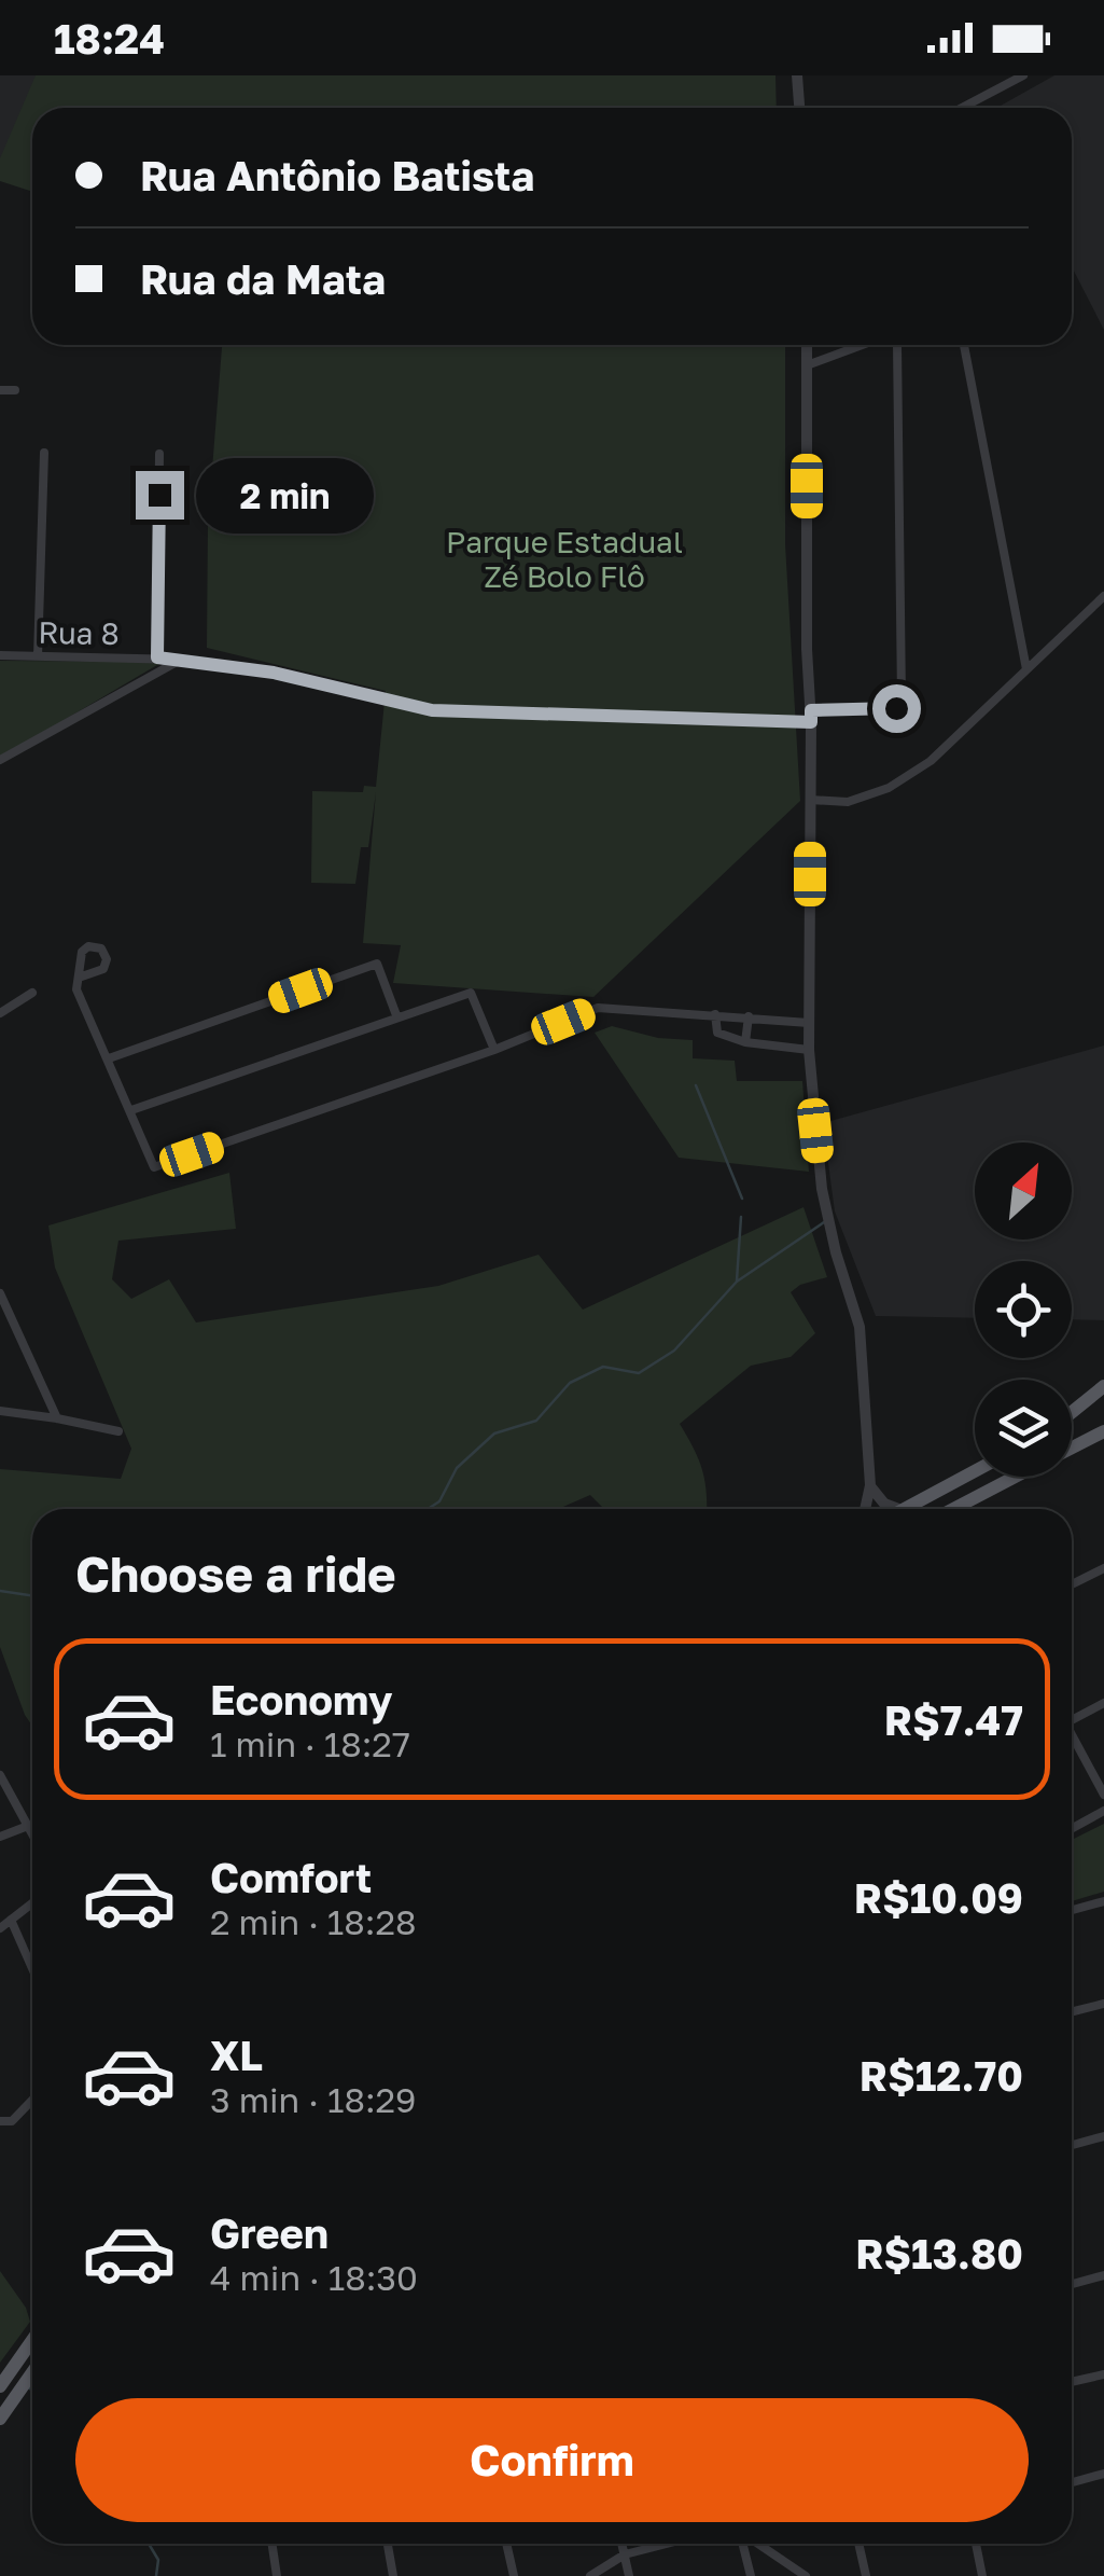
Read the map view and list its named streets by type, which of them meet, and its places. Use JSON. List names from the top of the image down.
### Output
{
  "streets": {
    "street": ["Rua 8"]
  },
  "parks": ["Parque Estadual Zé Bolo Flô"],
  "north": "top right",
  "page": {
    "status": "18:24",
    "banner": ["Rua Antônio Batista", "Rua da Mata"],
    "bubble": "2 min",
    "heading": "Choose a ride",
    "list": [
      {
        "name": "Economy",
        "note": "1 min · 18:27",
        "value": "R$7.47"
      },
      {
        "name": "Comfort",
        "note": "2 min · 18:28",
        "value": "R$10.09"
      },
      {
        "name": "XL",
        "note": "3 min · 18:29",
        "value": "R$12.70"
      },
      {
        "name": "Green",
        "note": "4 min · 18:30",
        "value": "R$13.80"
      }
    ],
    "buttons": "Confirm"
  }
}
